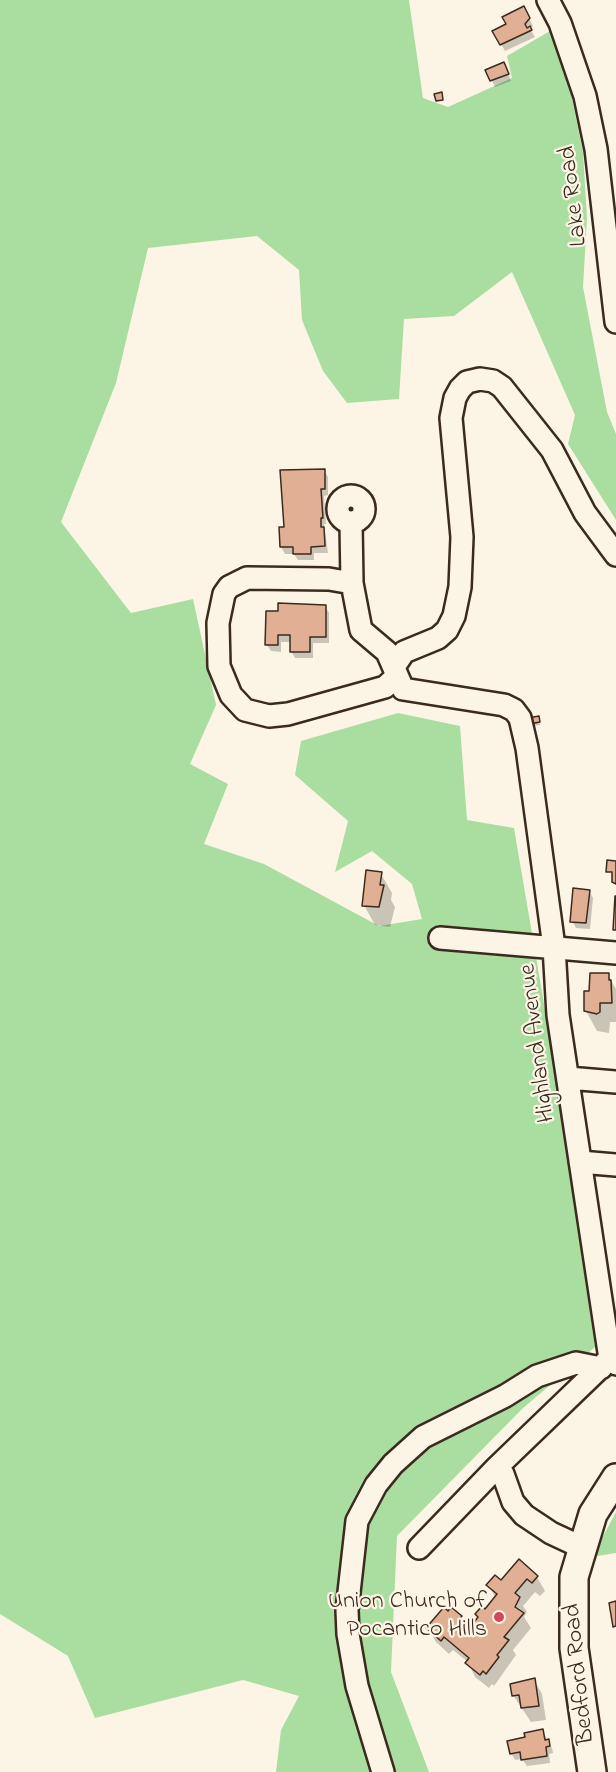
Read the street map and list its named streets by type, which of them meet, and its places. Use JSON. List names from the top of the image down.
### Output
{
  "streets": {
    "main road": ["Bedford Road"],
    "street": ["Lake Road", "Highland Avenue"]
  },
  "places": ["Union Church of Pocantico Hills"]
}
